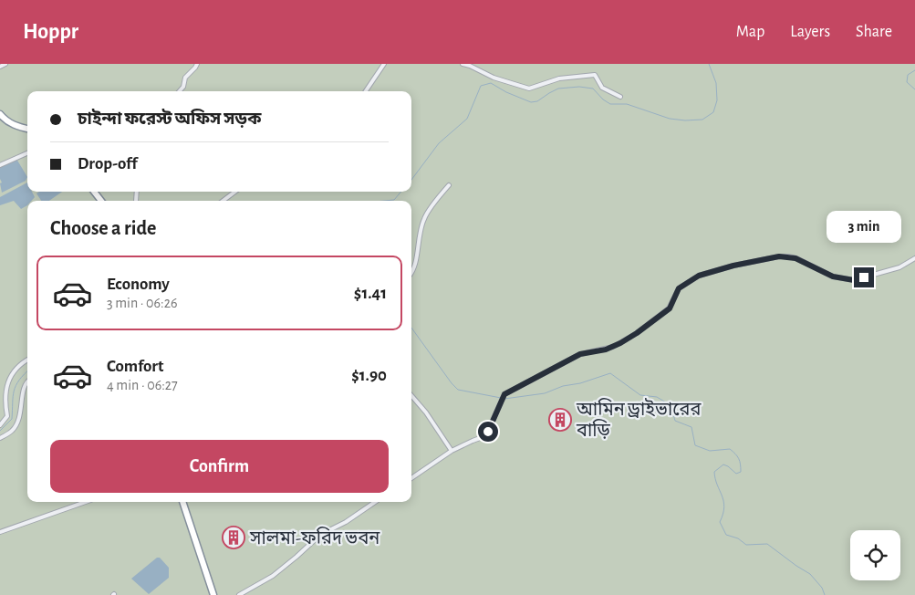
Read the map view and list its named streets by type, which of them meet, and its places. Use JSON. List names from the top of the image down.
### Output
{
  "places": {
    "building": ["আমিন ড্রাইভারের বাড়ি", "সালমা-ফরিদ ভবন"]
  },
  "page": {
    "header": "Hoppr",
    "nav": ["Map", "Layers", "Share"],
    "banner": ["চাইন্দা ফরেস্ট অফিস সড়ক", "Drop-off"],
    "heading": "Choose a ride",
    "bubble": "3 min",
    "list": [
      {
        "name": "Economy",
        "note": "3 min · 06:26",
        "value": "$1.41"
      },
      {
        "name": "Comfort",
        "note": "4 min · 06:27",
        "value": "$1.90"
      }
    ],
    "buttons": "Confirm"
  }
}
